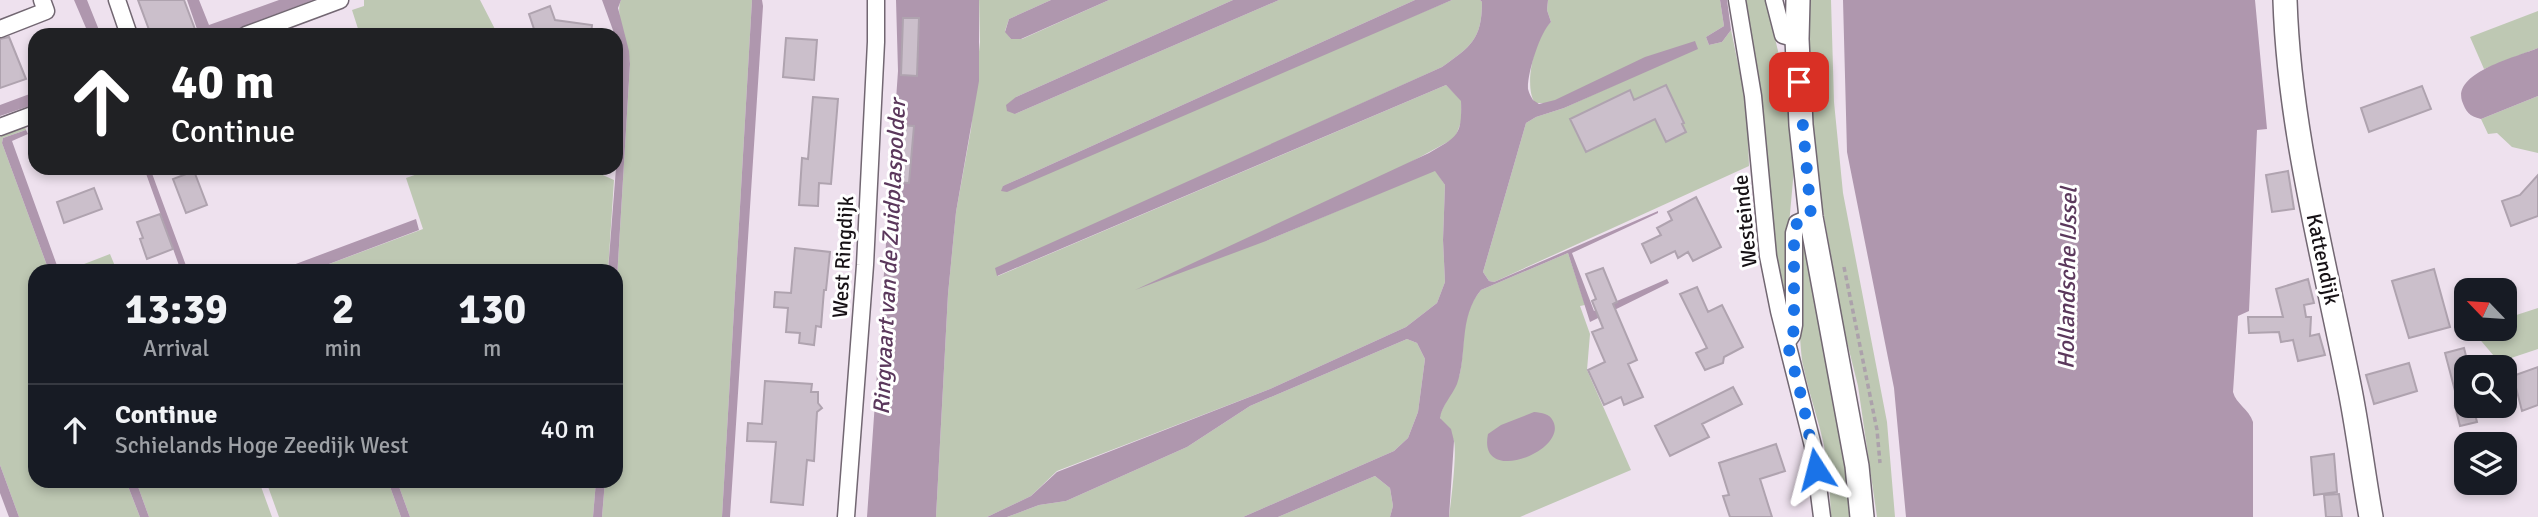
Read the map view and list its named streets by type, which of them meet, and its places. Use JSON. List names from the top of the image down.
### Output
{
  "streets": {
    "street": ["Westeinde", "West Ringdijk", "Kattendijk"]
  },
  "water": ["Ringvaart van de Zuidplaspolder", "Hollandsche IJssel"],
  "north": "top left",
  "page": {
    "turn": ["40 m", "Continue"],
    "eta": [
      "13:39",
      "Arrival",
      "2",
      "min",
      "130",
      "m"
    ],
    "list": [
      {
        "name": "Continue",
        "note": "Schielands Hoge Zeedijk West",
        "value": "40 m"
      }
    ]
  }
}
